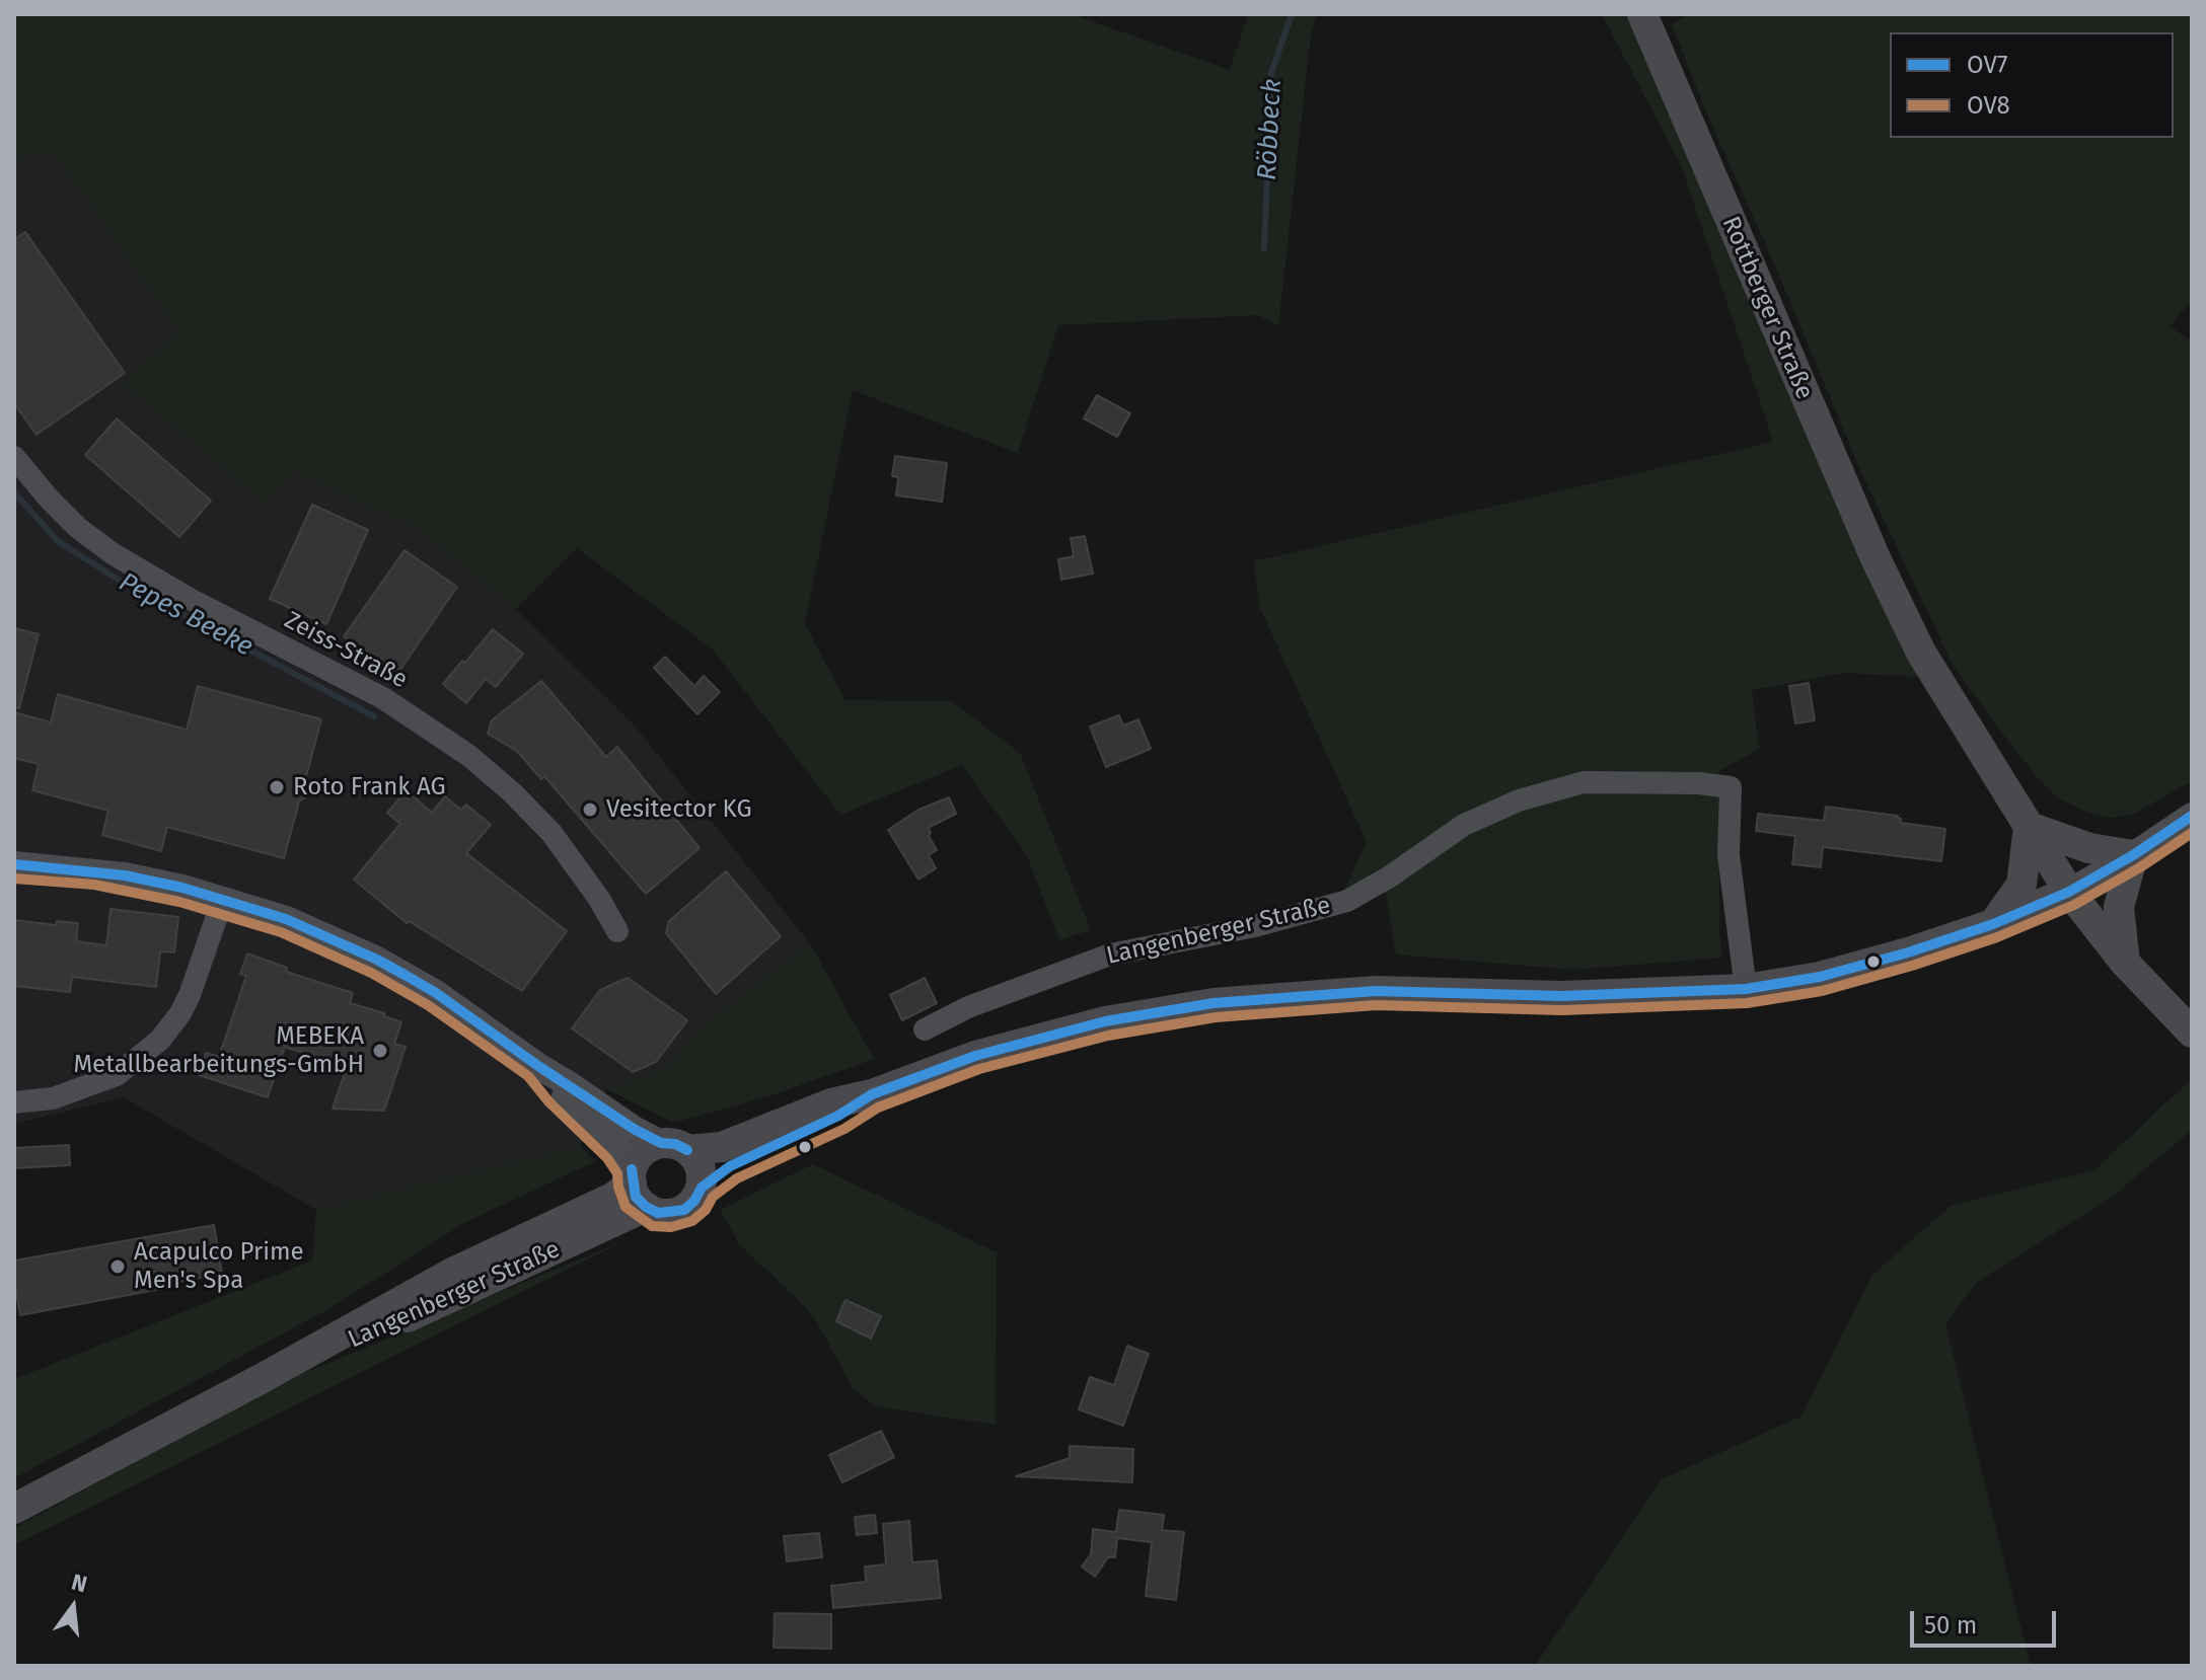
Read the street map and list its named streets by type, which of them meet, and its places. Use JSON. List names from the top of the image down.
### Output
{
  "streets": {
    "main road": ["Rottberger Straße", "Langenberger Straße"],
    "street": ["Zeiss-Straße"]
  },
  "water": ["Röbbeck", "Pepes Beeke"],
  "places": [
    "Roto Frank AG",
    "Vesitector KG",
    "MEBEKA Metallbearbeitungs-GmbH",
    "Acapulco Prime Men's Spa"
  ],
  "lines": ["transit line OV7", "transit line OV8"],
  "legend": ["OV7", "OV8"],
  "scale_bar": "50 m",
  "north": "top"
}
